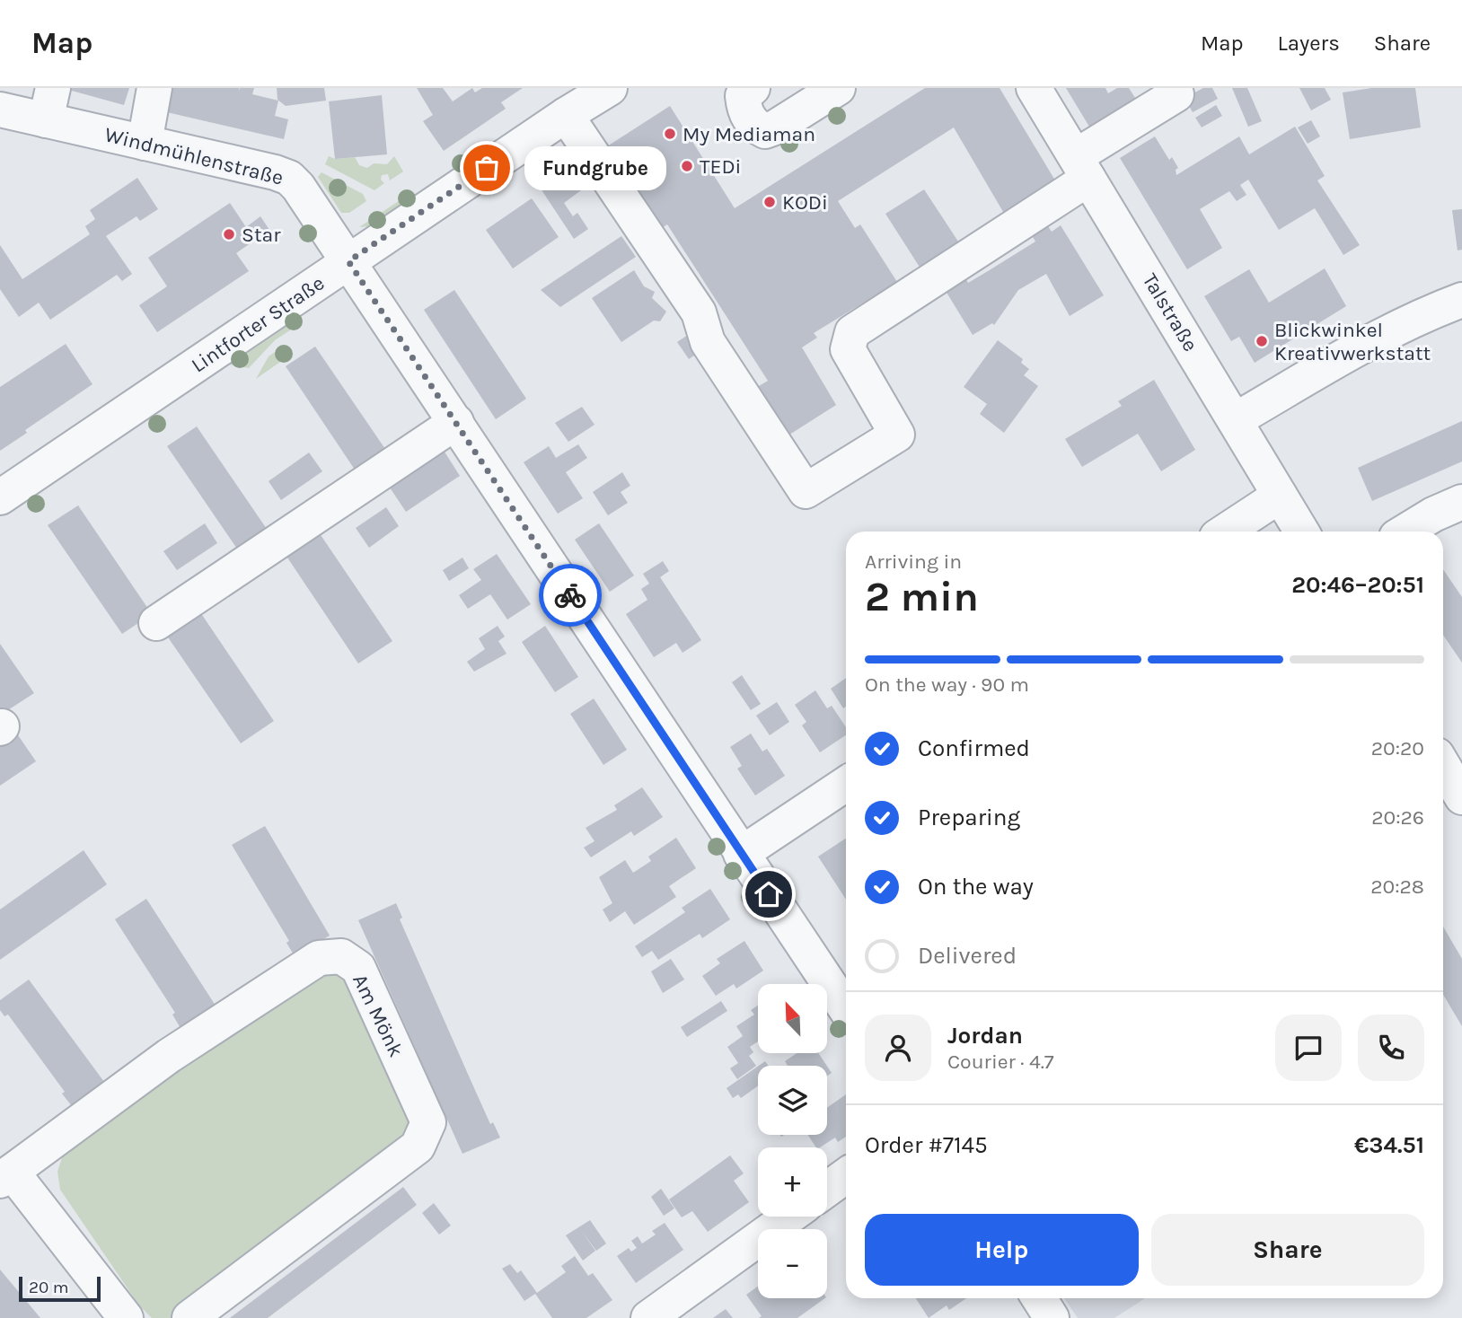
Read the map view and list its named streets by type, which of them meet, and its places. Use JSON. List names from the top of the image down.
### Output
{
  "streets": {
    "street": [
      "Windmühlenstraße",
      "Talstraße",
      "Lintforter Straße",
      "Am Mönk"
    ]
  },
  "crossings": [
    ["Windmühlenstraße", "Lintforter Straße"]
  ],
  "places": [
    "My Mediaman",
    "TEDi",
    "Fundgrube",
    "KODi",
    "Star",
    "Blickwinkel Kreativwerkstatt"
  ],
  "scale_bar": "20 m",
  "north": "top left",
  "page": {
    "header": "Map",
    "nav": ["Map", "Layers", "Share"],
    "bubble": "Fundgrube",
    "heading": ["2 min", "Arriving in", "20:46–20:51"],
    "panel": [
      "Jordan",
      "Courier · 4.7",
      "Order #7145",
      "€34.51"
    ],
    "bar": "On the way · 90 m",
    "list": [
      ["Confirmed", "20:20"],
      ["Preparing", "20:26"],
      ["On the way", "20:28"],
      "Delivered"
    ],
    "map_buttons": ["+", "−"],
    "buttons": ["Help", "Share"],
    "scale": "20 m"
  }
}
